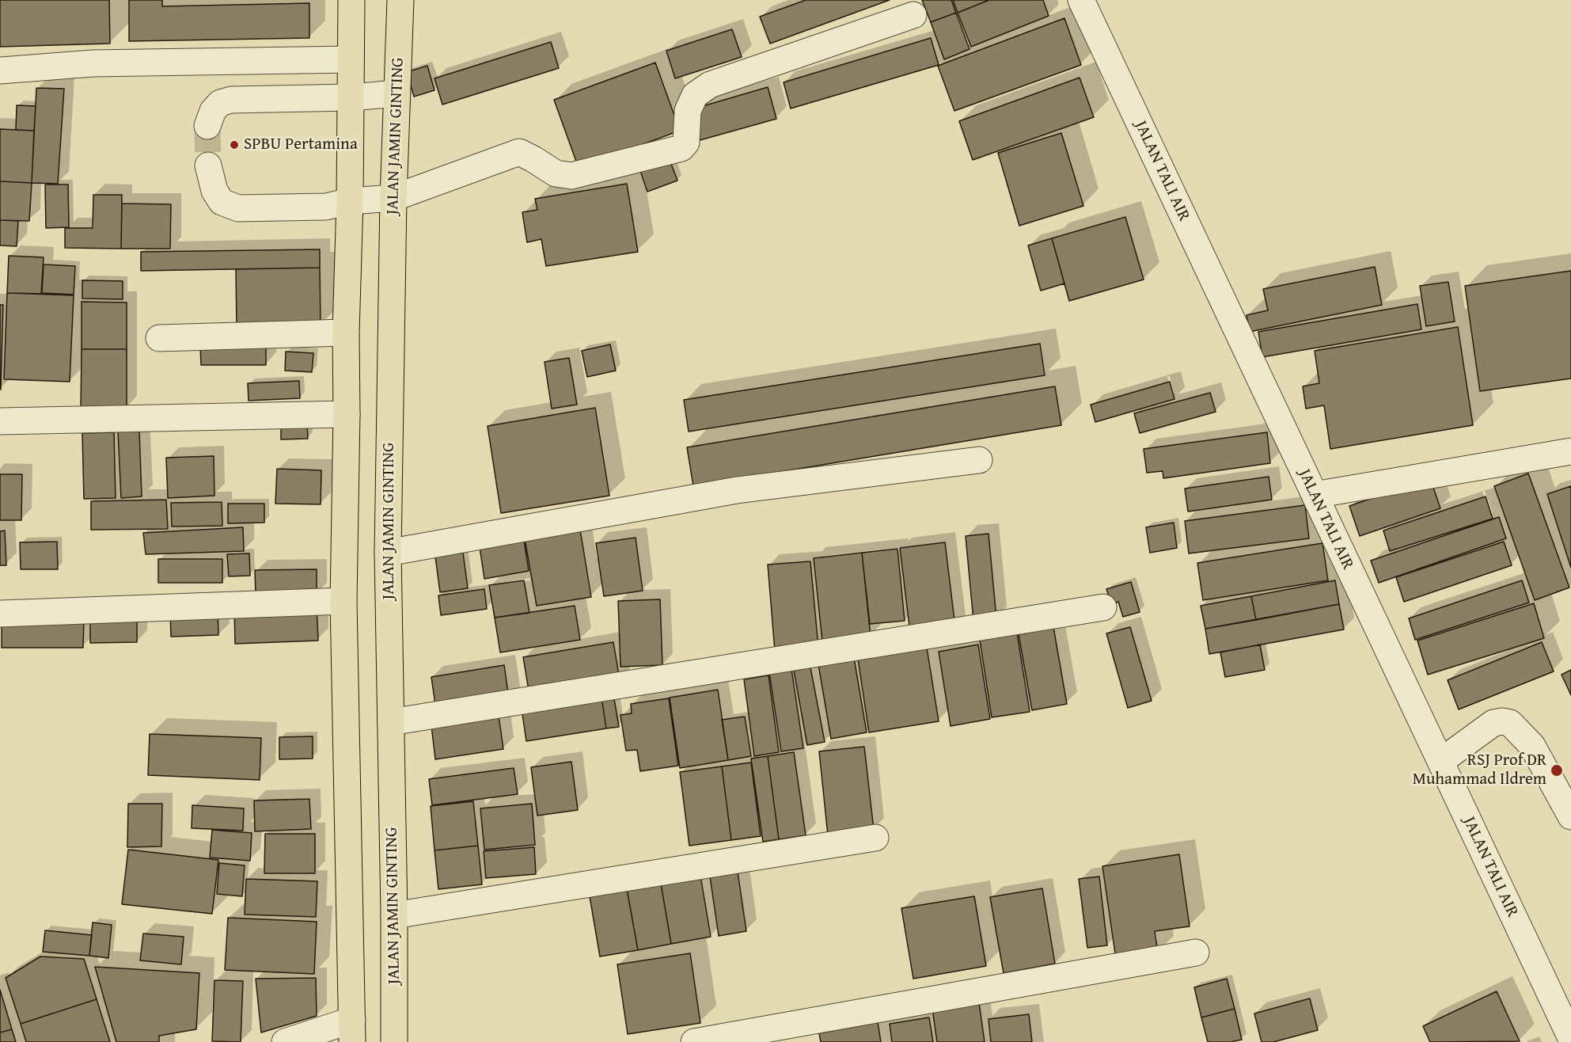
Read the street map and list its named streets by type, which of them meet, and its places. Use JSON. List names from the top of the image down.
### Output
{
  "streets": {
    "highway": ["JALAN JAMIN GINTING"],
    "street": ["JALAN TALI AIR"]
  },
  "places": ["SPBU Pertamina", "RSJ Prof DR Muhammad Ildrem"]
}
